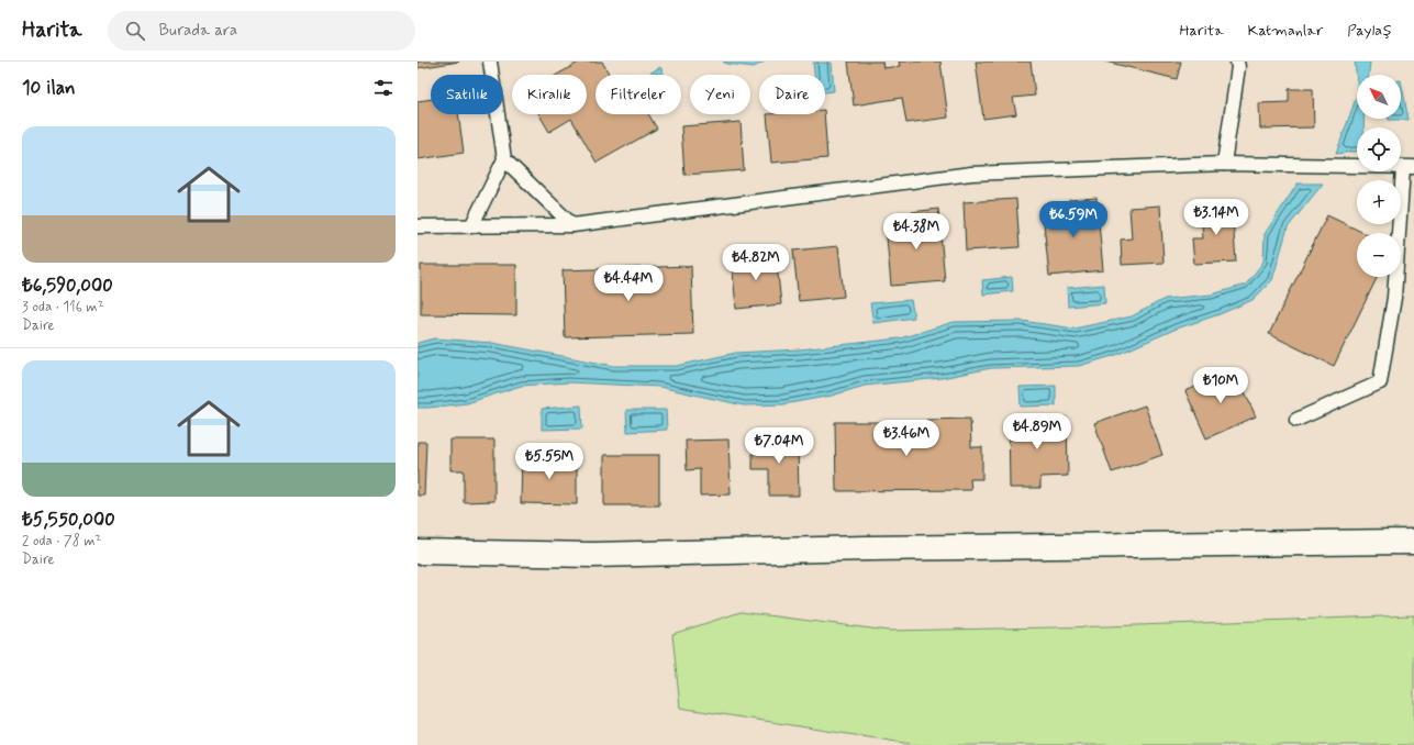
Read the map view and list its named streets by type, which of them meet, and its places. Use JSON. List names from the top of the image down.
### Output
{
  "north": "top left",
  "page": {
    "header": "Harita",
    "search": "Burada ara",
    "nav": ["Harita", "Katmanlar", "Paylaş"],
    "heading": "10 ilan",
    "map_buttons": ["+", "−"],
    "chip": [
      "Satılık",
      "Kiralık",
      "Filtreler",
      "Yeni",
      "Daire"
    ],
    "list": [
      {
        "name": "₺6,590,000",
        "note": "3 oda · 116 m² · Daire"
      },
      {
        "name": "₺5,550,000",
        "note": "2 oda · 78 m² · Daire"
      }
    ],
    "price": [
      "₺3.14M",
      "₺6.59M",
      "₺4.38M",
      "₺4.82M",
      "₺4.44M",
      "₺10M",
      "₺4.89M",
      "₺3.46M",
      "₺7.04M",
      "₺5.55M"
    ]
  }
}
